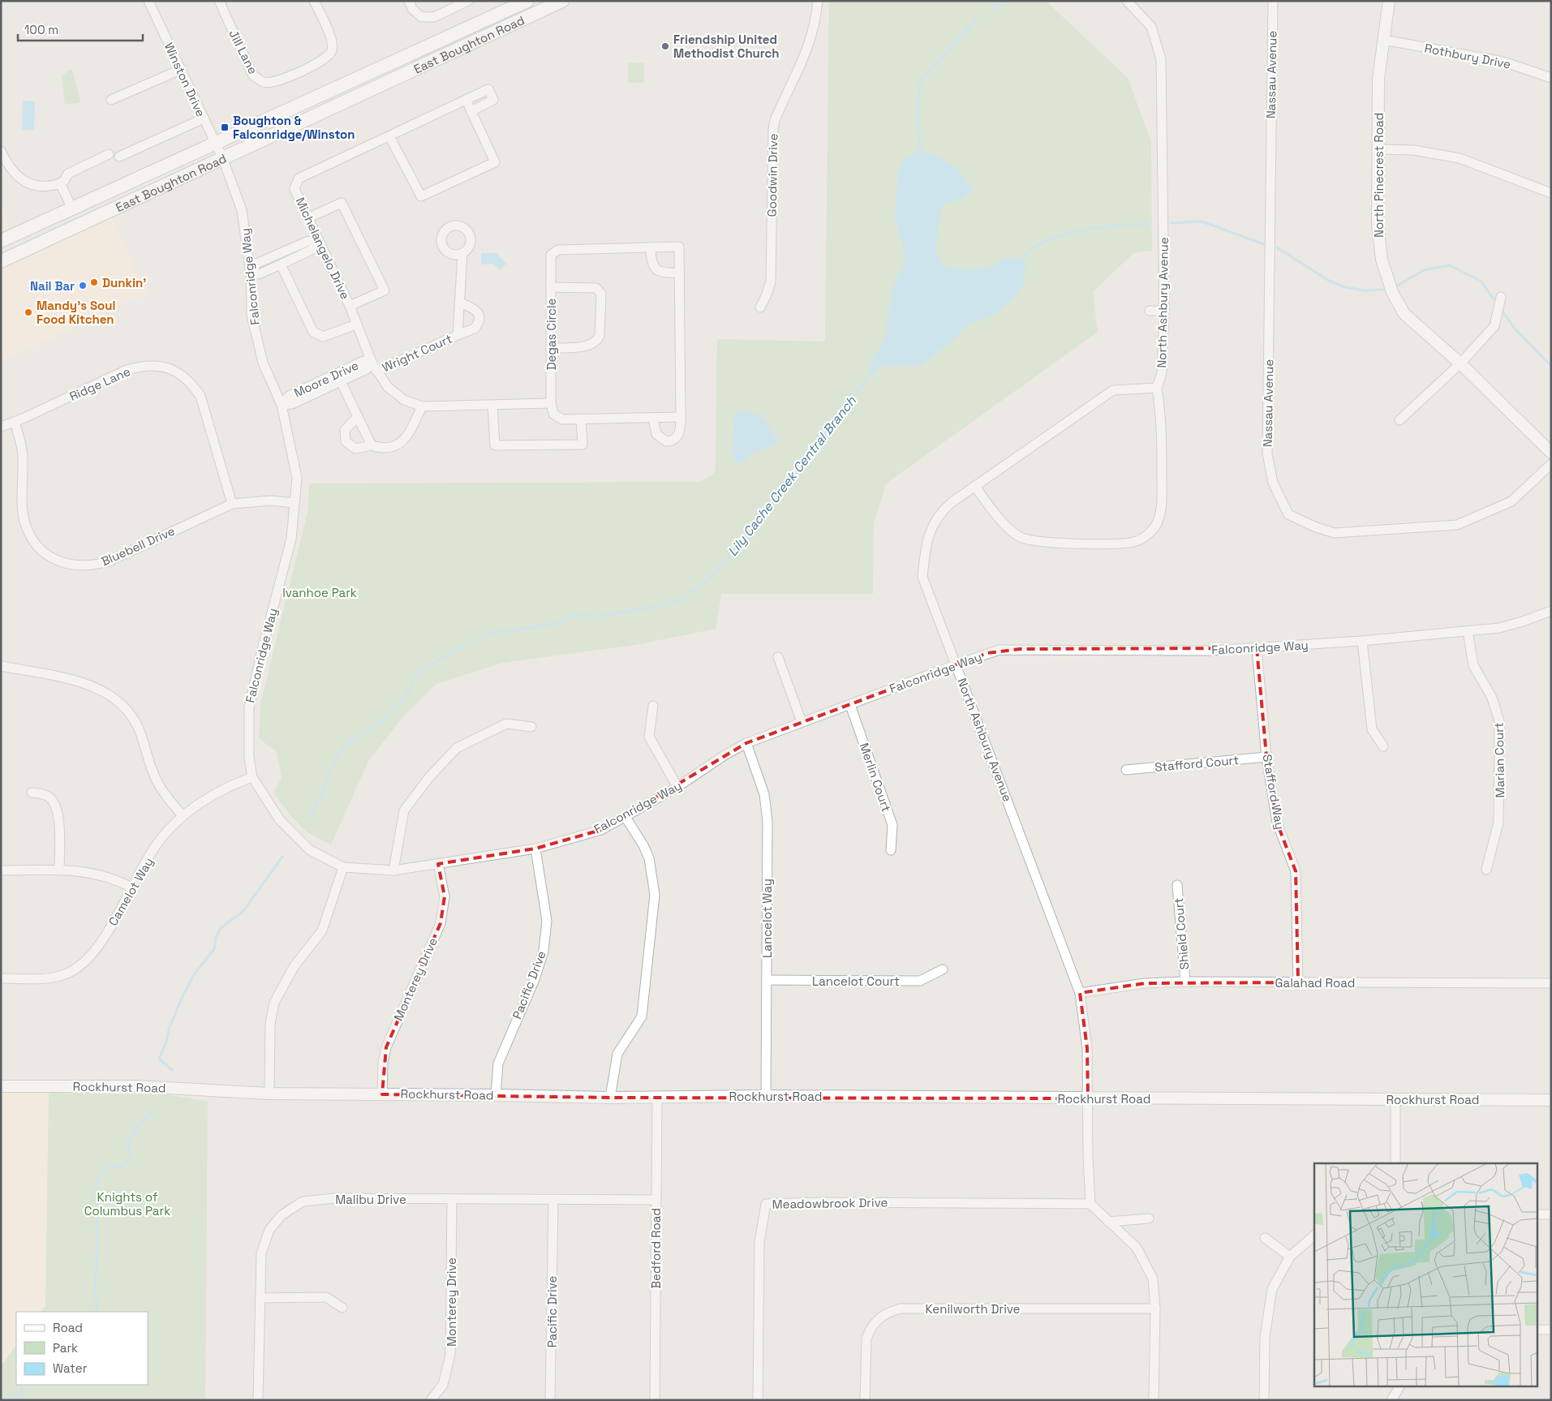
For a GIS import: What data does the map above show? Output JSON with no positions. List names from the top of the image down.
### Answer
{
  "streets": {
    "main road": ["East Boughton Road"],
    "street": [
      "Jill Lane",
      "Rothbury Drive",
      "Nassau Avenue",
      "Winston Drive",
      "Goodwin Drive",
      "North Pinecrest Road",
      "Michelangelo Drive",
      "Falconridge Way",
      "North Ashbury Avenue",
      "Degas Circle",
      "Wright Court",
      "Moore Drive",
      "Ridge Lane",
      "Bluebell Drive",
      "Marian Court",
      "Stafford Court",
      "Merlin Court",
      "Stafford Way",
      "Camelot Way",
      "Lancelot Way",
      "Shield Court",
      "Monterey Drive",
      "Lancelot Court",
      "Galahad Road",
      "Pacific Drive",
      "Rockhurst Road",
      "Malibu Drive",
      "Meadowbrook Drive",
      "Bedford Road",
      "Kenilworth Drive"
    ]
  },
  "crossings": [
    ["East Boughton Road", "Winston Drive"],
    ["East Boughton Road", "Falconridge Way"],
    ["Rothbury Drive", "North Pinecrest Road"],
    ["Winston Drive", "Falconridge Way"],
    ["Michelangelo Drive", "Degas Circle"],
    ["Michelangelo Drive", "Wright Court"],
    ["Michelangelo Drive", "Moore Drive"],
    ["Falconridge Way", "North Ashbury Avenue"],
    ["Falconridge Way", "Moore Drive"],
    ["Falconridge Way", "Bluebell Drive"],
    ["Falconridge Way", "Marian Court"],
    ["Falconridge Way", "Merlin Court"],
    ["Falconridge Way", "Stafford Way"],
    ["Falconridge Way", "Camelot Way"],
    ["Falconridge Way", "Lancelot Way"],
    ["Falconridge Way", "Monterey Drive"],
    ["Falconridge Way", "Pacific Drive"],
    ["North Ashbury Avenue", "Galahad Road"],
    ["North Ashbury Avenue", "Rockhurst Road"],
    ["North Ashbury Avenue", "Meadowbrook Drive"],
    ["Ridge Lane", "Bluebell Drive"],
    ["Stafford Court", "Stafford Way"],
    ["Stafford Way", "Galahad Road"],
    ["Lancelot Way", "Lancelot Court"],
    ["Lancelot Way", "Rockhurst Road"],
    ["Shield Court", "Galahad Road"],
    ["Monterey Drive", "Rockhurst Road"],
    ["Monterey Drive", "Malibu Drive"],
    ["Pacific Drive", "Rockhurst Road"],
    ["Pacific Drive", "Malibu Drive"],
    ["Rockhurst Road", "Bedford Road"],
    ["Malibu Drive", "Bedford Road"]
  ],
  "water": ["Lily Cache Creek Central Branch"],
  "parks": ["Ivanhoe Park", "Knights of Columbus Park"],
  "places": {
    "other": [
      "Friendship United Methodist Church",
      "Dunkin'",
      "Nail Bar",
      "Mandy's Soul Food Kitchen"
    ],
    "transit": ["Boughton & Falconridge/Winston"]
  },
  "legend": ["Road", "Park", "Water"],
  "scale_bar": "100 m"
}
